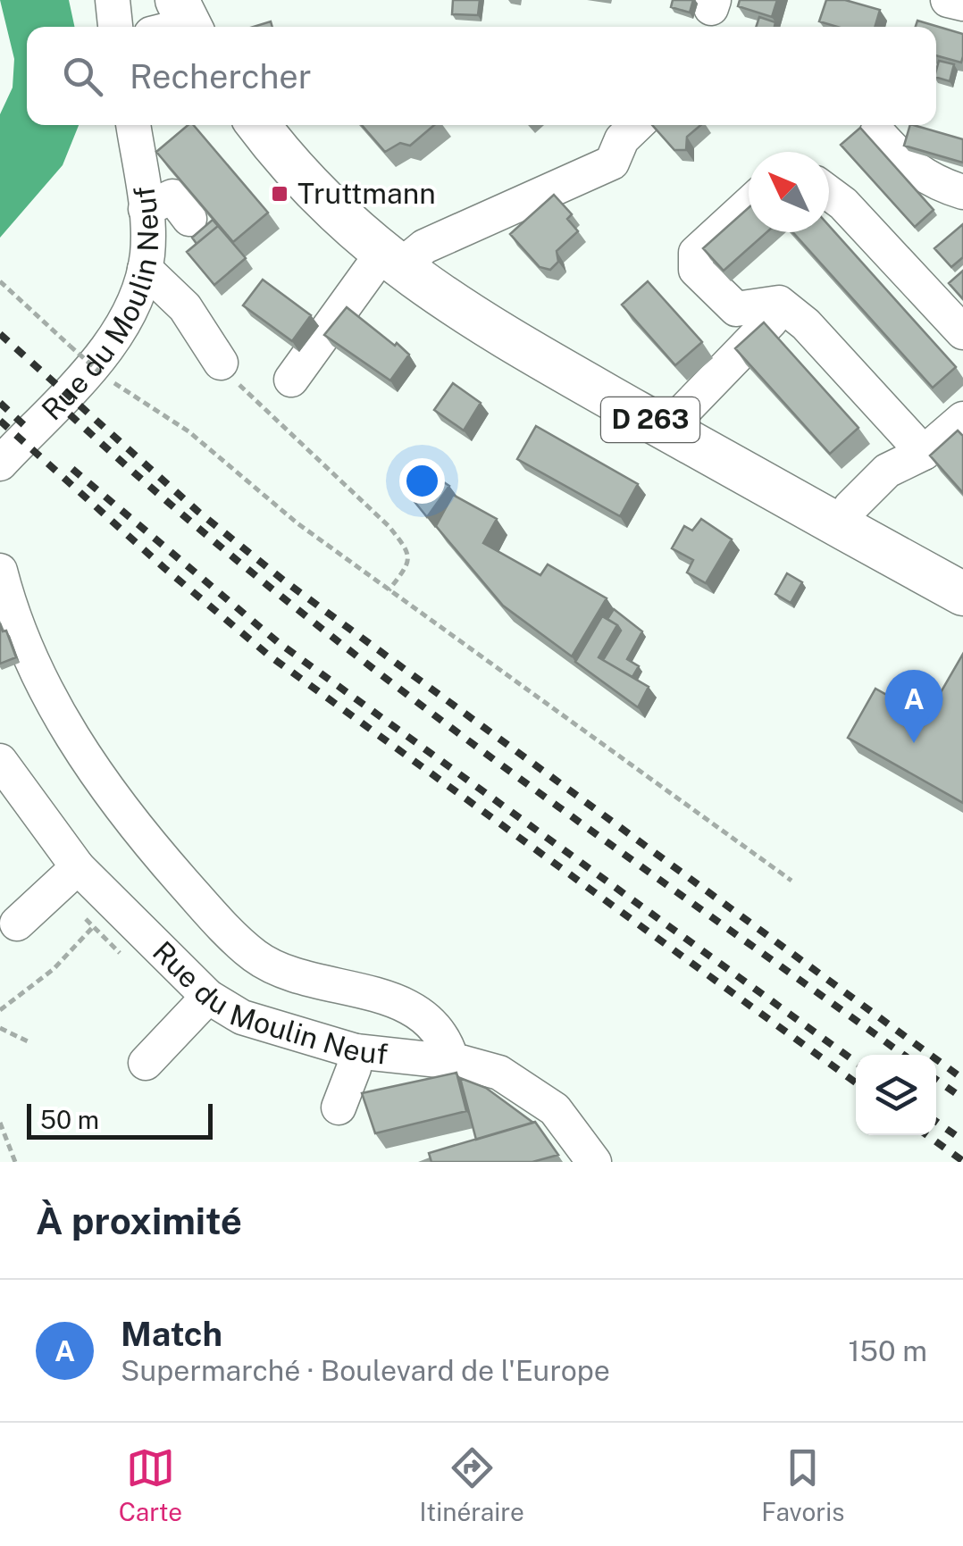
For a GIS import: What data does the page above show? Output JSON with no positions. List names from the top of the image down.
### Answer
{
  "streets": {
    "main road": ["D 263"],
    "street": ["Rue du Moulin Neuf"]
  },
  "places": {
    "transit": ["Truttmann"]
  },
  "scale_bar": "50 m",
  "north": "top left",
  "page": {
    "search": "Rechercher",
    "pins": "A",
    "scale": "50 m",
    "heading": "À proximité",
    "list": [
      {
        "mark": "A",
        "name": "Match",
        "note": "Supermarché · Boulevard de l'Europe",
        "value": "150 m"
      }
    ],
    "nav": ["Carte", "Itinéraire", "Favoris"]
  }
}
